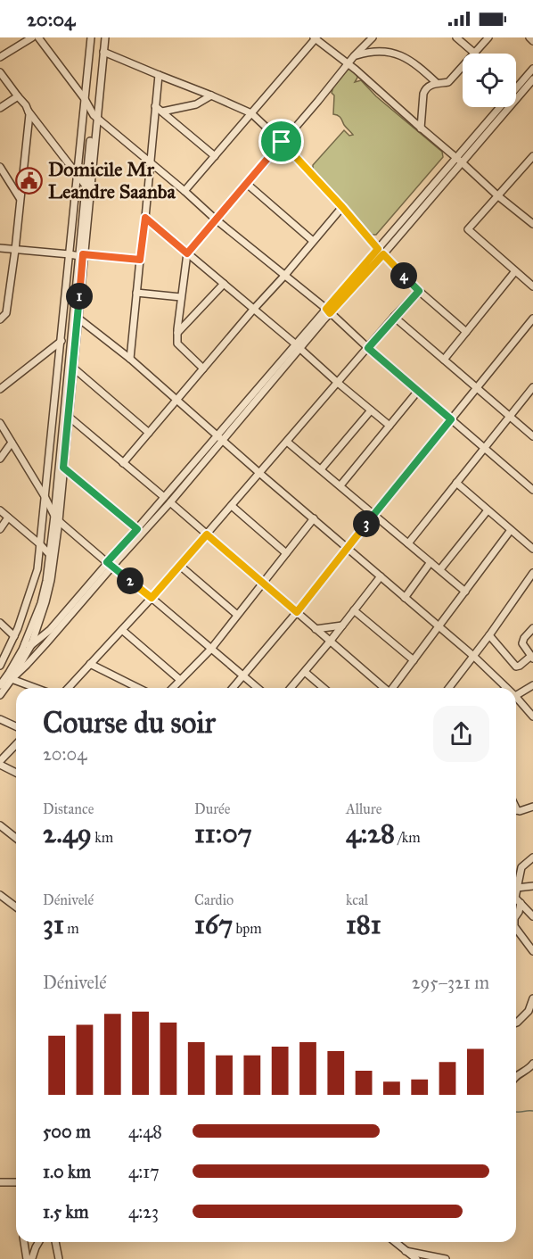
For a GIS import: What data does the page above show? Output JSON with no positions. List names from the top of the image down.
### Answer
{
  "places": {
    "public building": ["Domicile Mr Leandre Saanba"]
  },
  "page": {
    "status": "20:04",
    "pins": [
      "4",
      "1",
      "3",
      "2"
    ],
    "heading": ["Course du soir", "20:04"],
    "stats": [
      ["Distance", "2.49 km"],
      ["Durée", "11:07"],
      ["Allure", "4:28 /km"],
      ["Dénivelé", "31 m"],
      ["Cardio", "167 bpm"],
      ["kcal", "181"]
    ],
    "chart": ["Dénivelé", "295–321 m"],
    "list": [
      {
        "name": "500 m",
        "note": "4:48"
      },
      {
        "name": "1.0 km",
        "note": "4:17"
      },
      {
        "name": "1.5 km",
        "note": "4:23"
      }
    ]
  }
}
